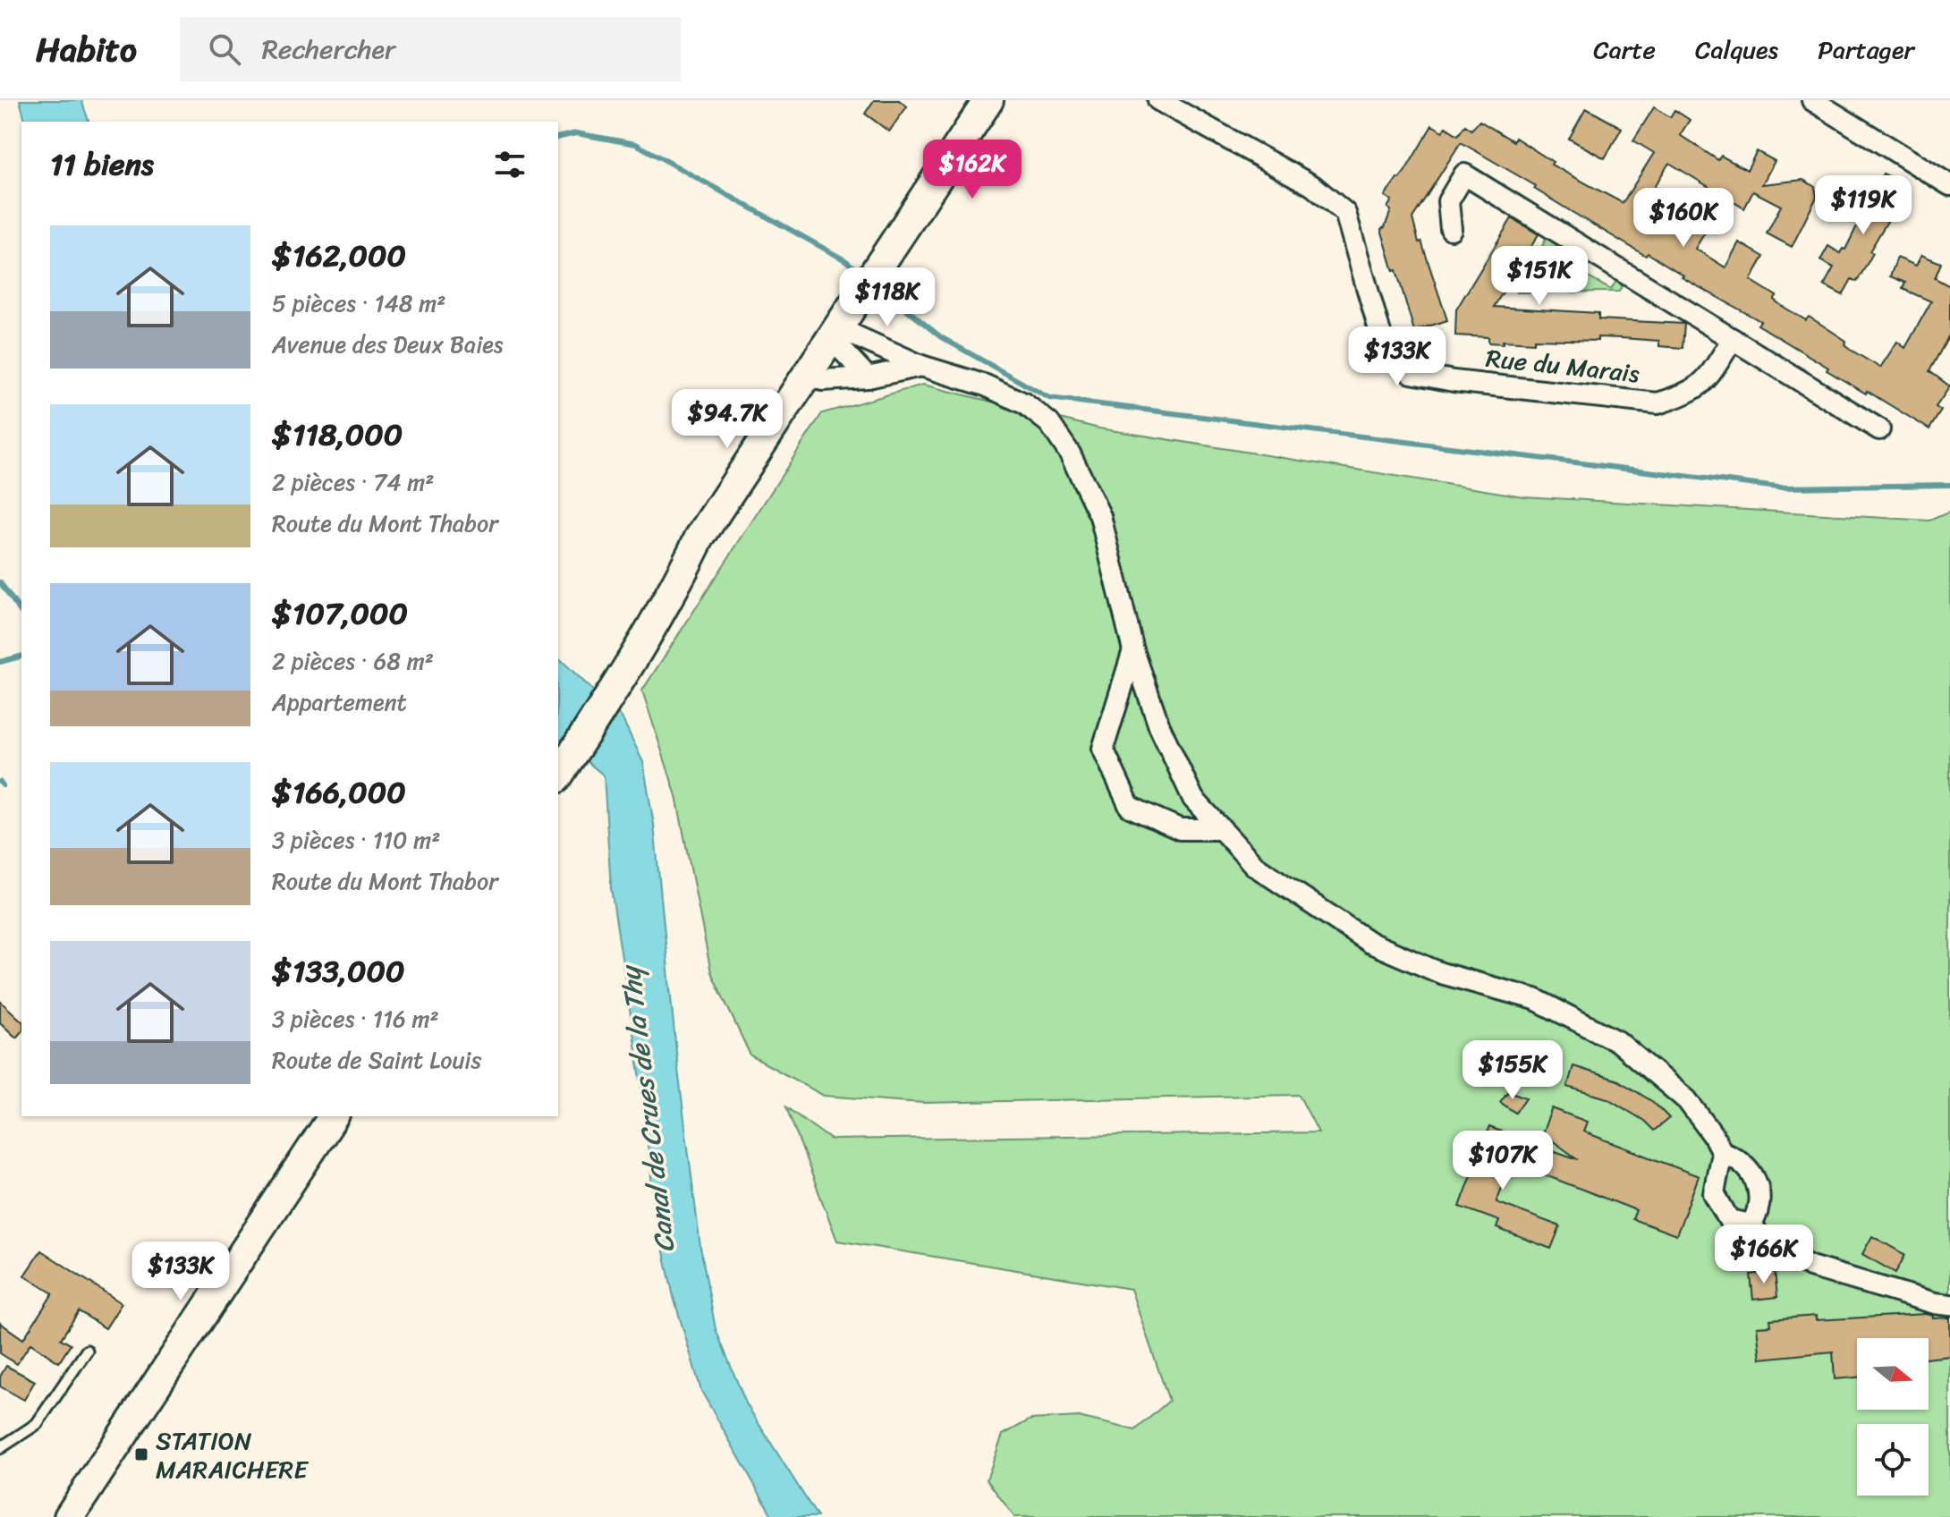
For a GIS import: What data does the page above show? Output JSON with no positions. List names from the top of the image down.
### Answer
{
  "streets": {
    "street": ["Rue du Marais"]
  },
  "water": ["Canal de Crues de la Thy"],
  "places": {
    "transit": ["STATION MARAICHERE"]
  },
  "north": "right",
  "page": {
    "header": "Habito",
    "search": "Rechercher",
    "nav": ["Carte", "Calques", "Partager"],
    "heading": "11 biens",
    "price": [
      "$162K",
      "$119K",
      "$160K",
      "$151K",
      "$118K",
      "$133K",
      "$94.7K",
      "$155K",
      "$107K",
      "$166K",
      "$133K"
    ],
    "list": [
      {
        "name": "$162,000",
        "note": "5 pièces · 148 m² · Avenue des Deux Baies"
      },
      {
        "name": "$118,000",
        "note": "2 pièces · 74 m² · Route du Mont Thabor"
      },
      {
        "name": "$107,000",
        "note": "2 pièces · 68 m² · Appartement"
      },
      {
        "name": "$166,000",
        "note": "3 pièces · 110 m² · Route du Mont Thabor"
      },
      {
        "name": "$133,000",
        "note": "3 pièces · 116 m² · Route de Saint Louis"
      }
    ]
  }
}
